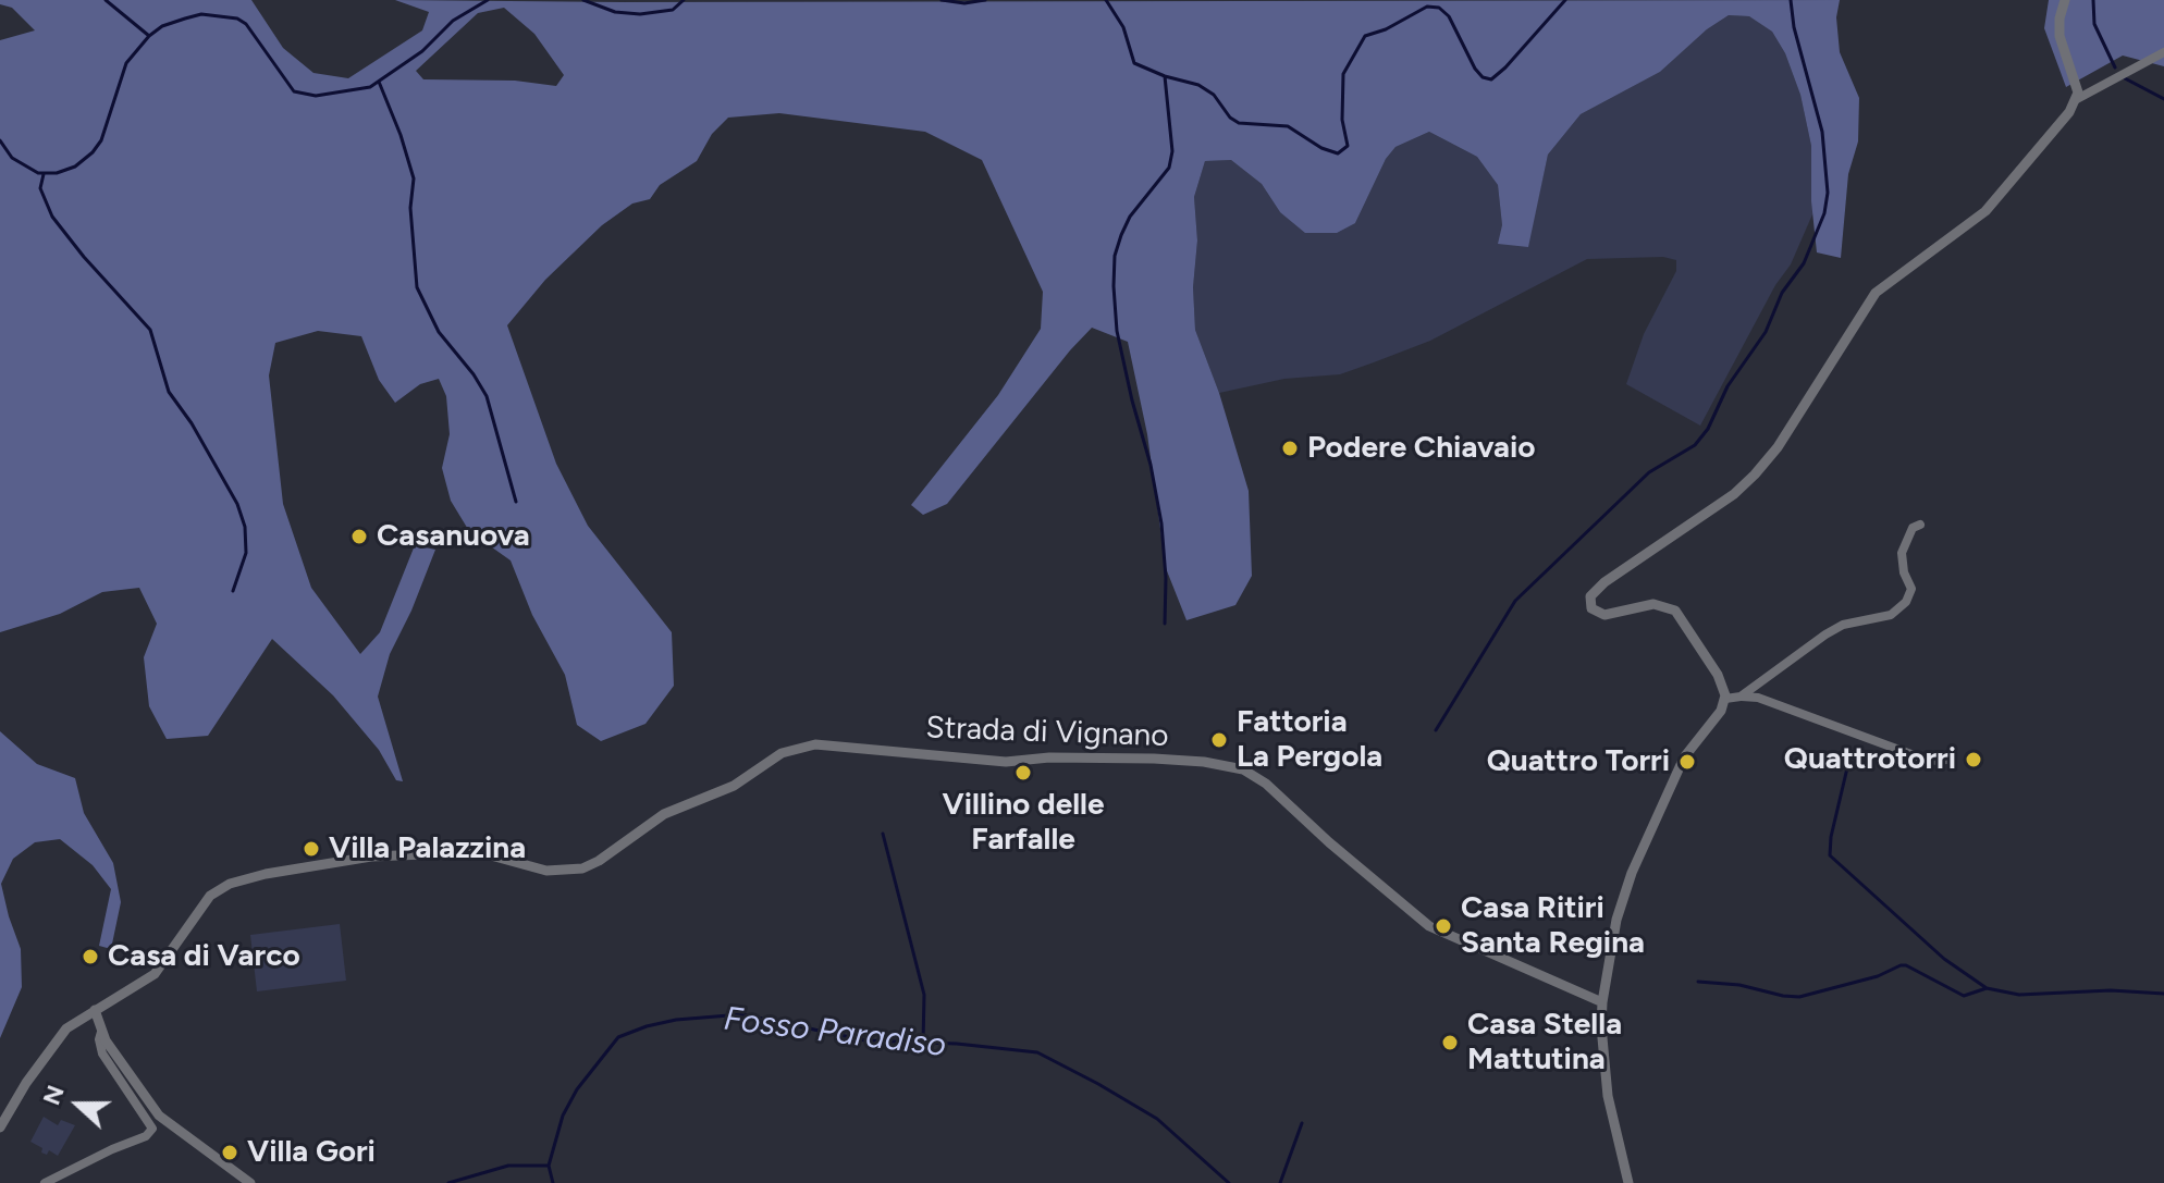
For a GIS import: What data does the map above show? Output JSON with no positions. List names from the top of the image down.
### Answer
{
  "streets": {
    "street": ["Strada di Vignano"]
  },
  "water": ["Fosso Paradiso"],
  "places": [
    "Podere Chiavaio",
    "Casanuova",
    "Fattoria La Pergola",
    "Quattrotorri",
    "Quattro Torri",
    "Villino delle Farfalle",
    "Villa Palazzina",
    "Casa Ritiri Santa Regina",
    "Casa di Varco",
    "Casa Stella Mattutina",
    "Villa Gori"
  ],
  "north": "left"
}
